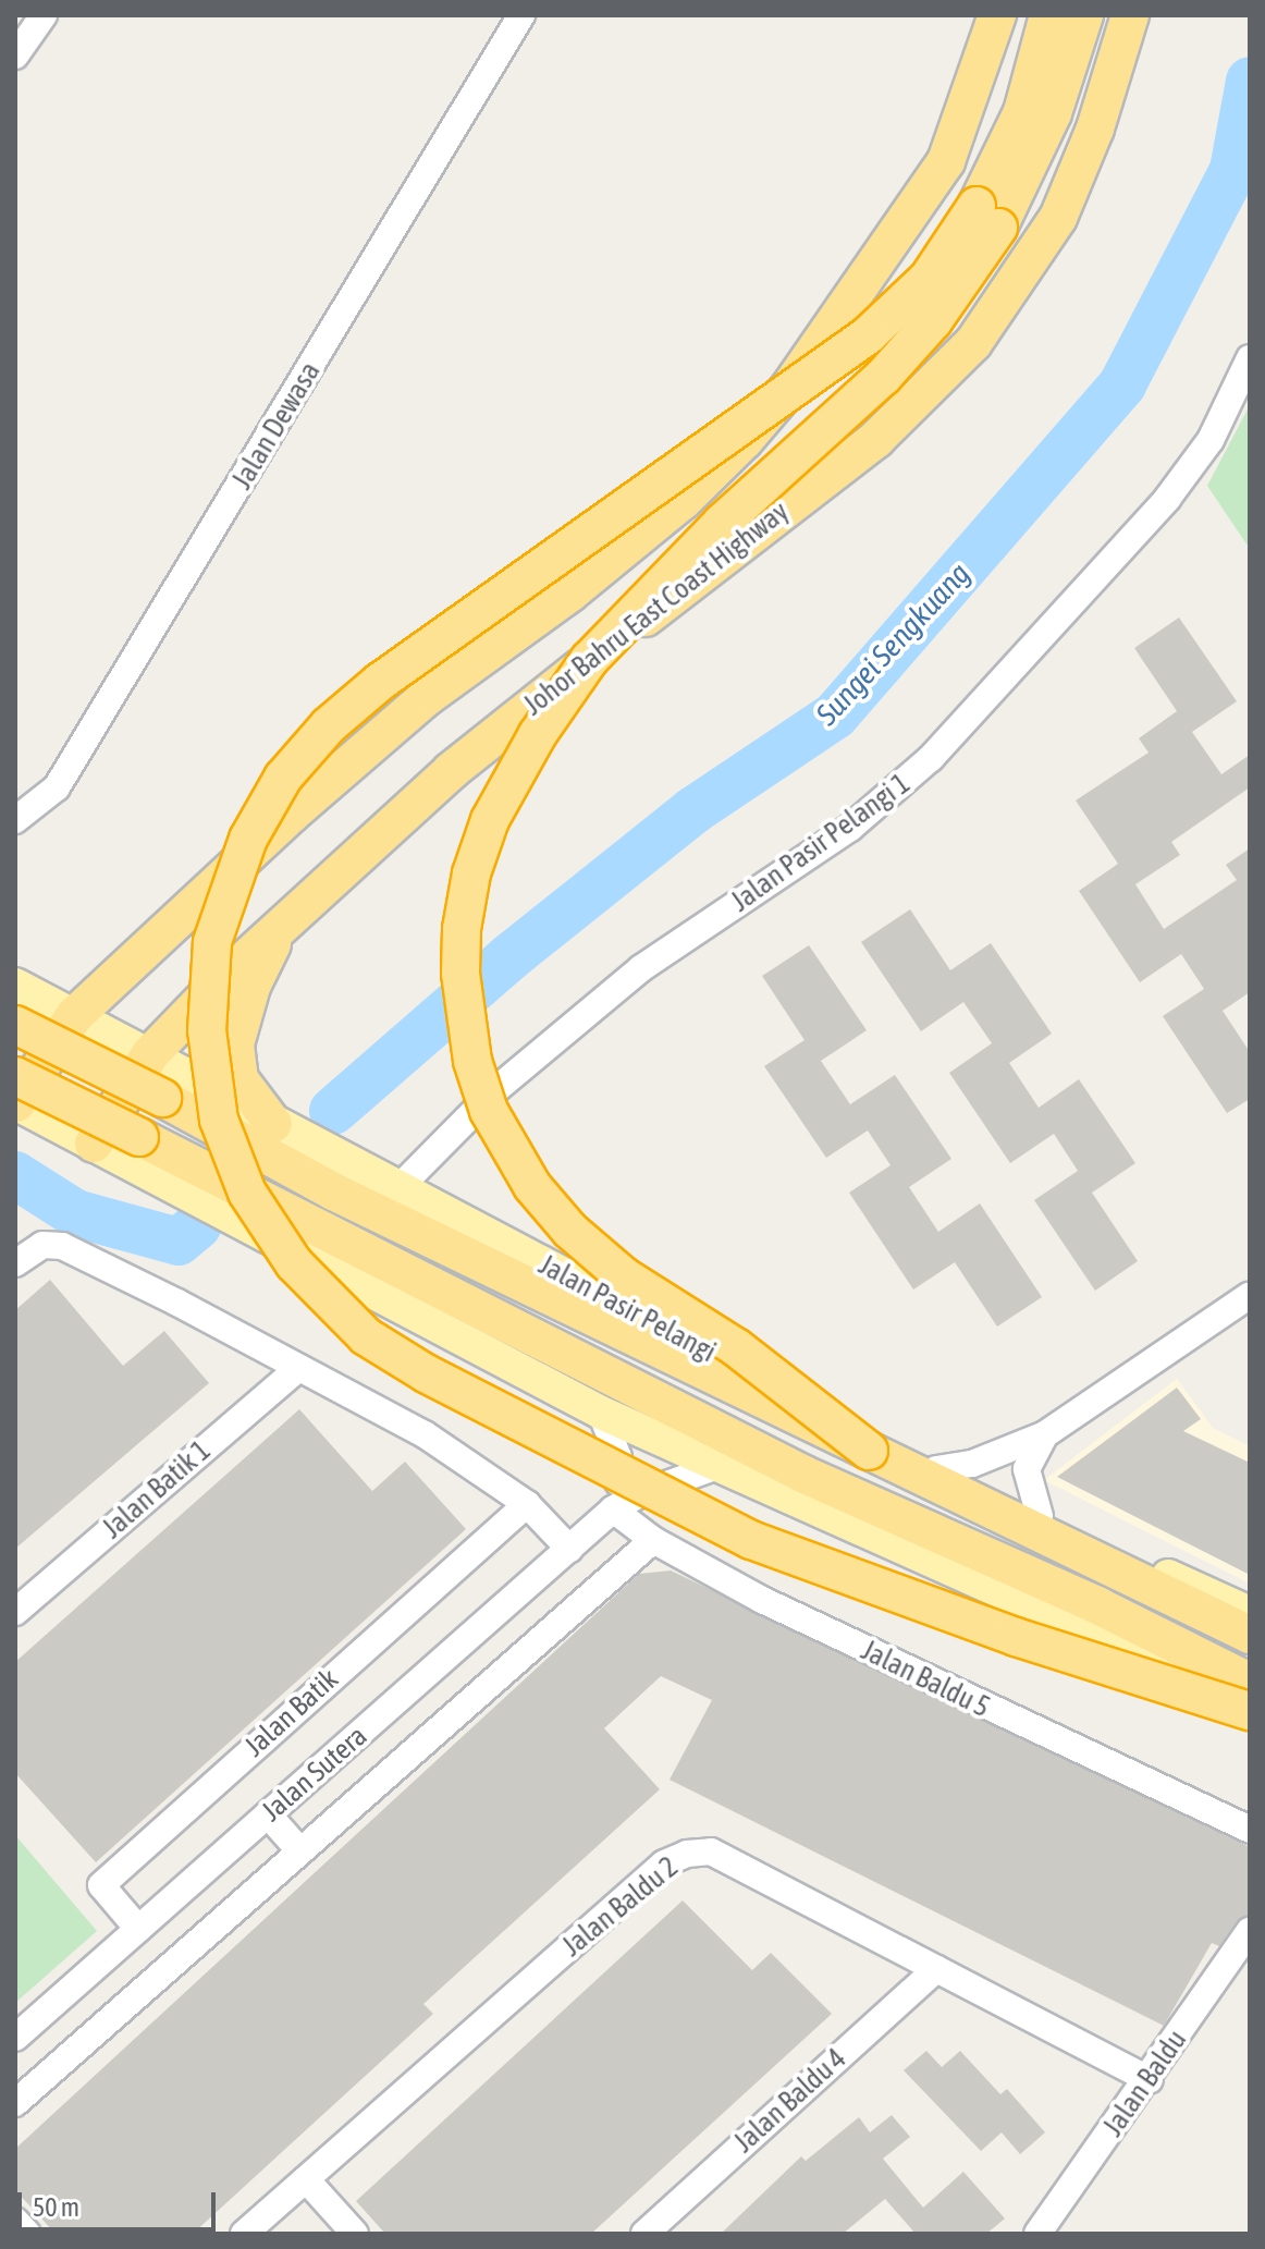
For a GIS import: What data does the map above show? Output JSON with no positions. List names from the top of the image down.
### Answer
{
  "streets": {
    "highway": ["Johor Bahru East Coast Highway"],
    "main road": ["Jalan Pasir Pelangi"],
    "street": [
      "Jalan Dewasa",
      "Jalan Pasir Pelangi 1",
      "Jalan Batik 1",
      "Jalan Baldu 5",
      "Jalan Batik",
      "Jalan Sutera",
      "Jalan Baldu 2",
      "Jalan Baldu",
      "Jalan Baldu 4"
    ]
  },
  "crossings": [
    ["Johor Bahru East Coast Highway", "Jalan Pasir Pelangi"],
    ["Jalan Pasir Pelangi 1", "Jalan Pasir Pelangi"],
    ["Jalan Baldu 5", "Jalan Sutera"],
    ["Jalan Batik", "Jalan Sutera"],
    ["Jalan Baldu 2", "Jalan Baldu"],
    ["Jalan Baldu 2", "Jalan Baldu 4"]
  ],
  "water": ["Sungei Sengkuang"],
  "scale_bar": "50 m"
}
